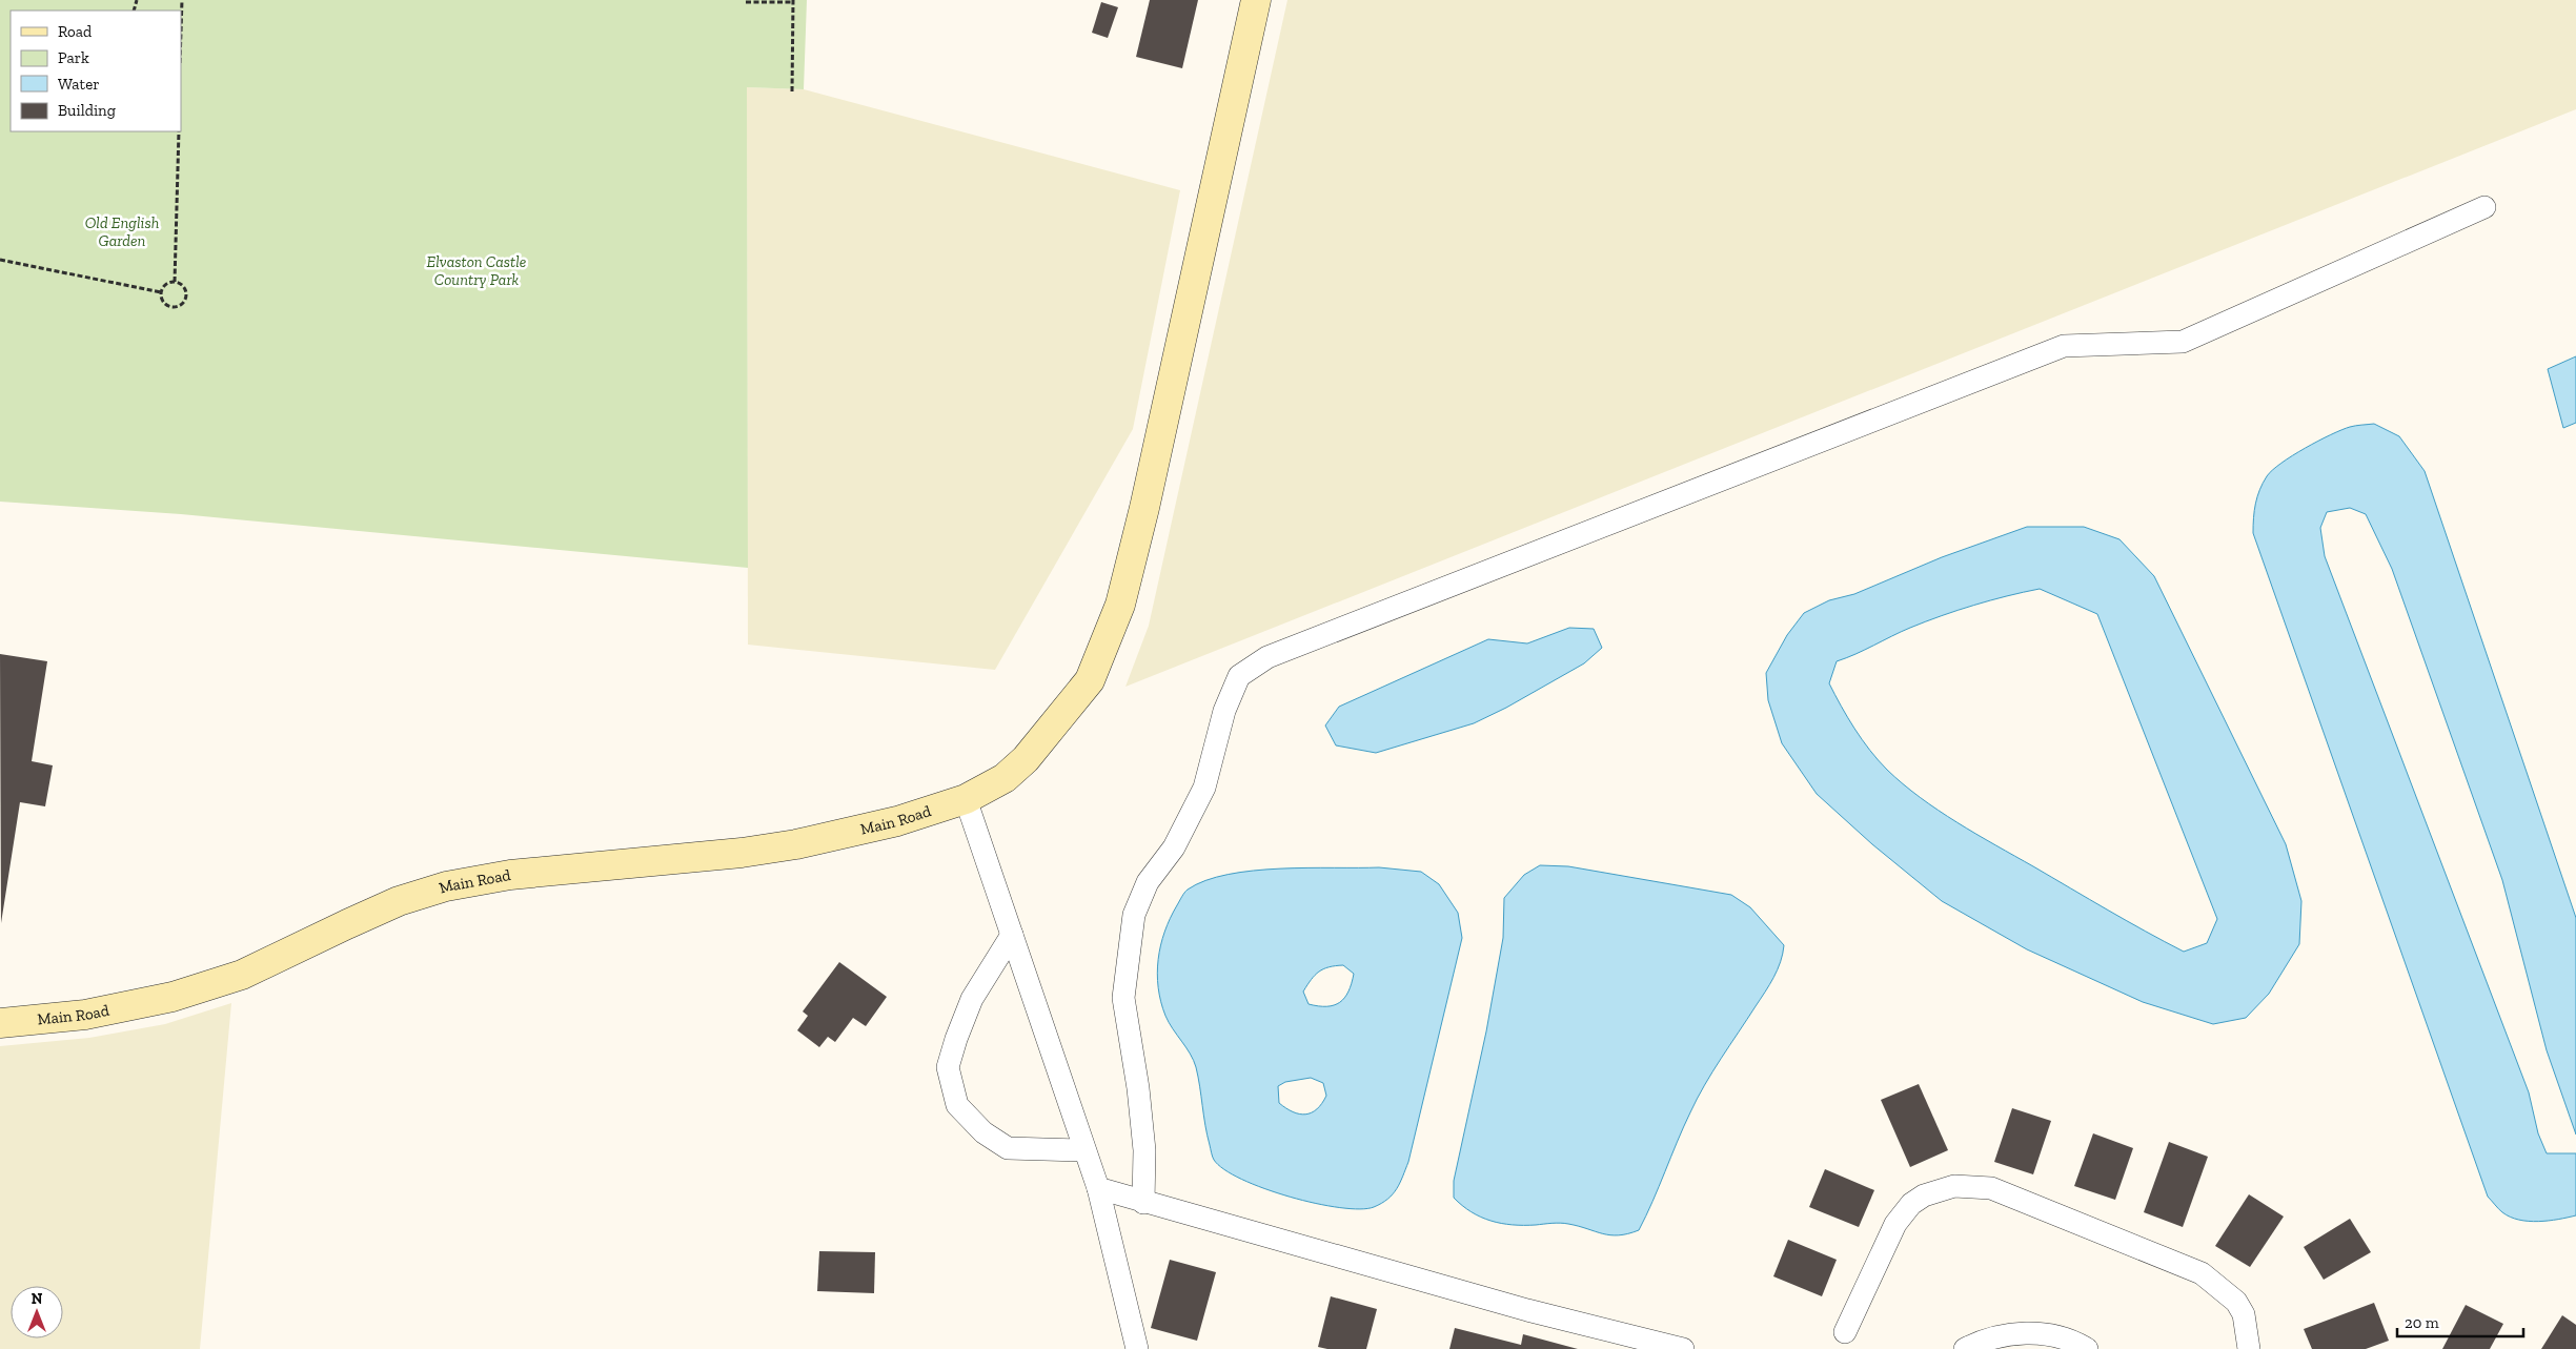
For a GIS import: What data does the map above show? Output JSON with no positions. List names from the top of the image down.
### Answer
{
  "streets": {
    "main road": ["Main Road"]
  },
  "parks": ["Old English Garden", "Elvaston Castle Country Park"],
  "legend": [
    "Road",
    "Park",
    "Water",
    "Building"
  ],
  "scale_bar": "20 m",
  "north": "top"
}
